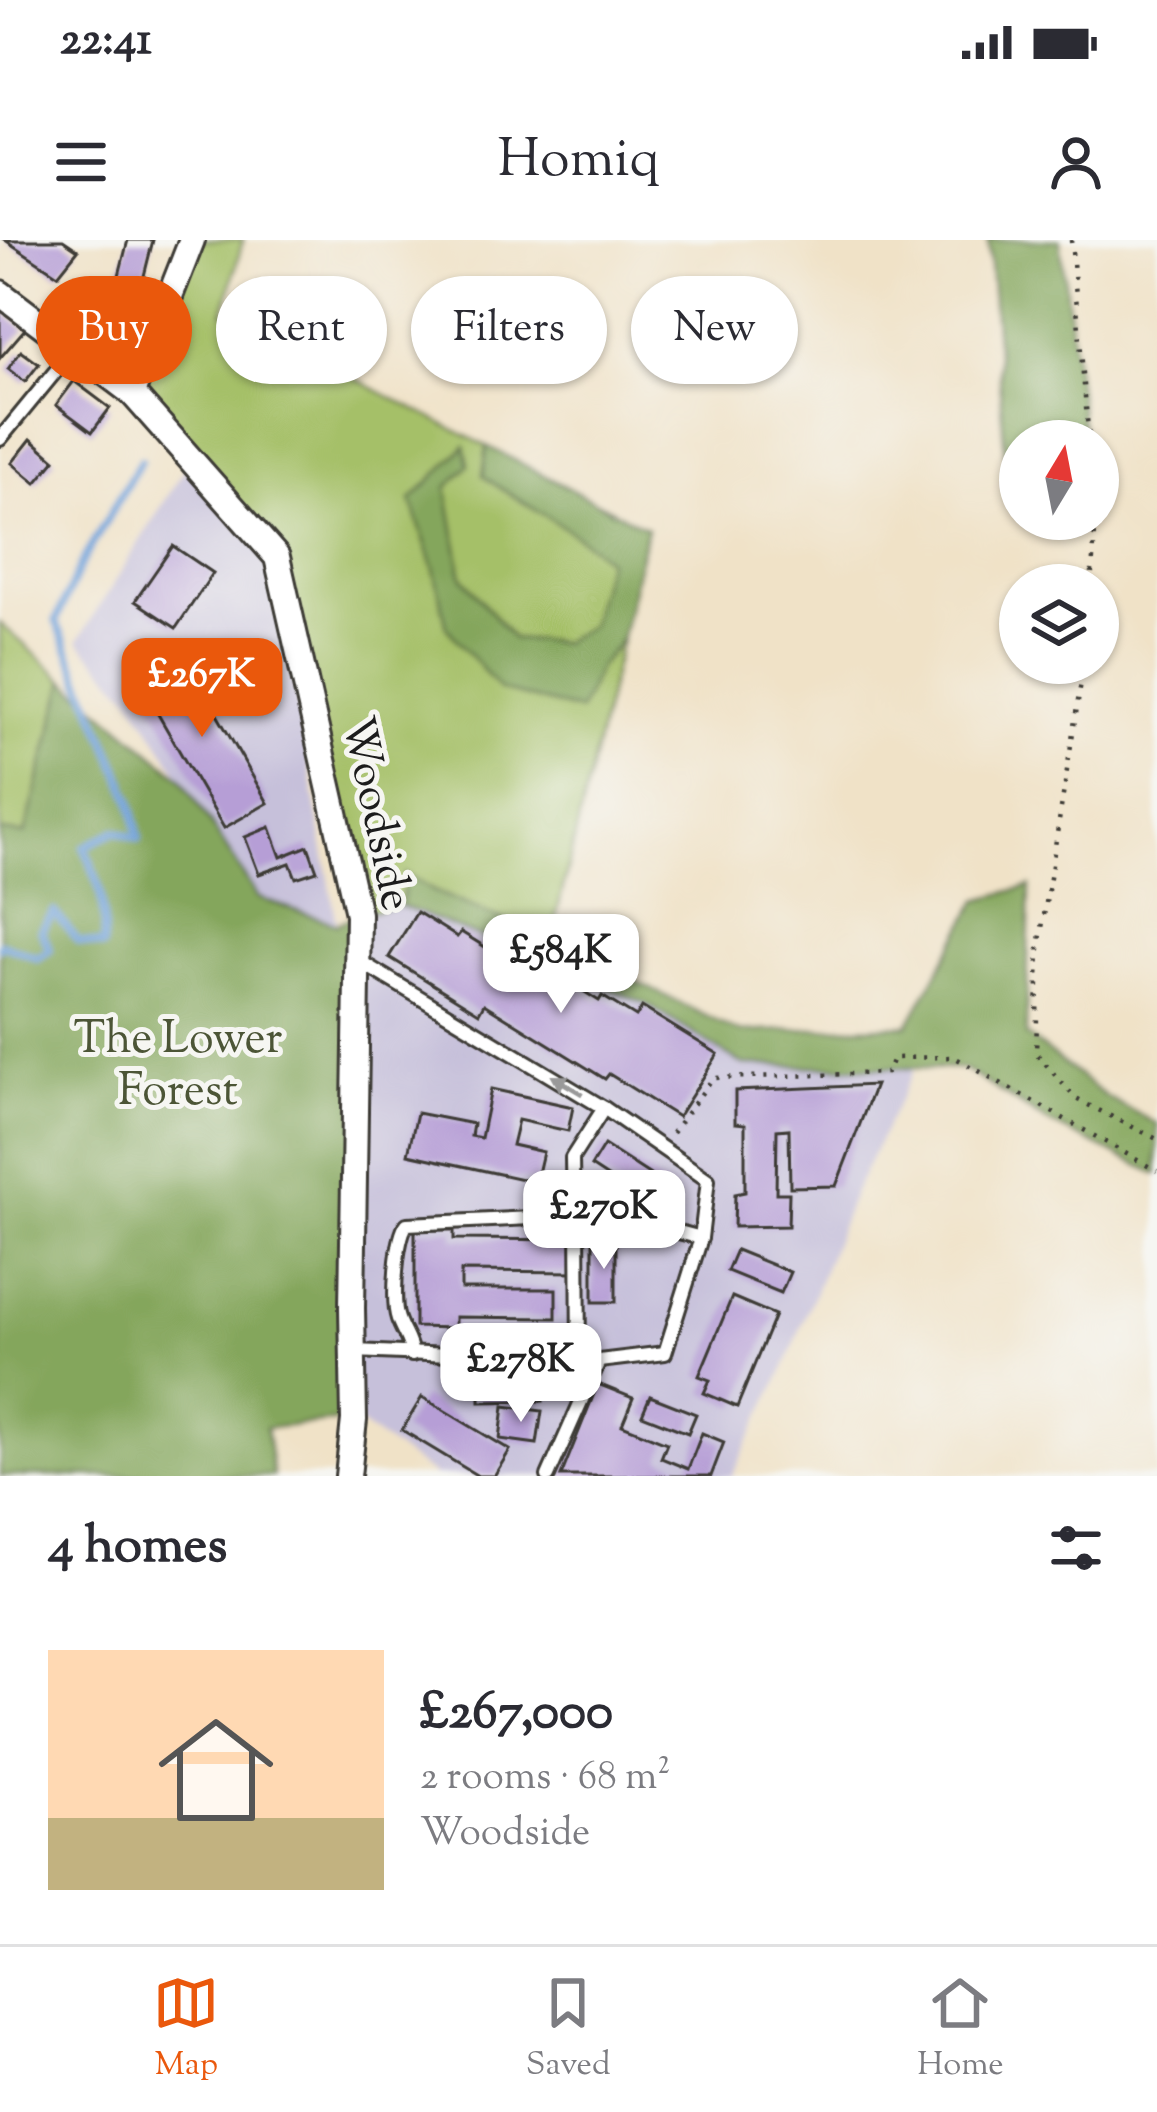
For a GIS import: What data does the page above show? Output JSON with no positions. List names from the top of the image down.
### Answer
{
  "streets": {
    "street": ["Woodside"]
  },
  "parks": ["The Lower Forest"],
  "north": "top",
  "page": {
    "status": "22:41",
    "header": "Homiq",
    "chip": [
      "Buy",
      "Rent",
      "Filters",
      "New"
    ],
    "price": [
      "£267K",
      "£584K",
      "£270K",
      "£278K"
    ],
    "heading": "4 homes",
    "list": [
      {
        "name": "£267,000",
        "note": "2 rooms · 68 m² · Woodside"
      }
    ],
    "tabs": ["Map", "Saved", "Home"]
  }
}
